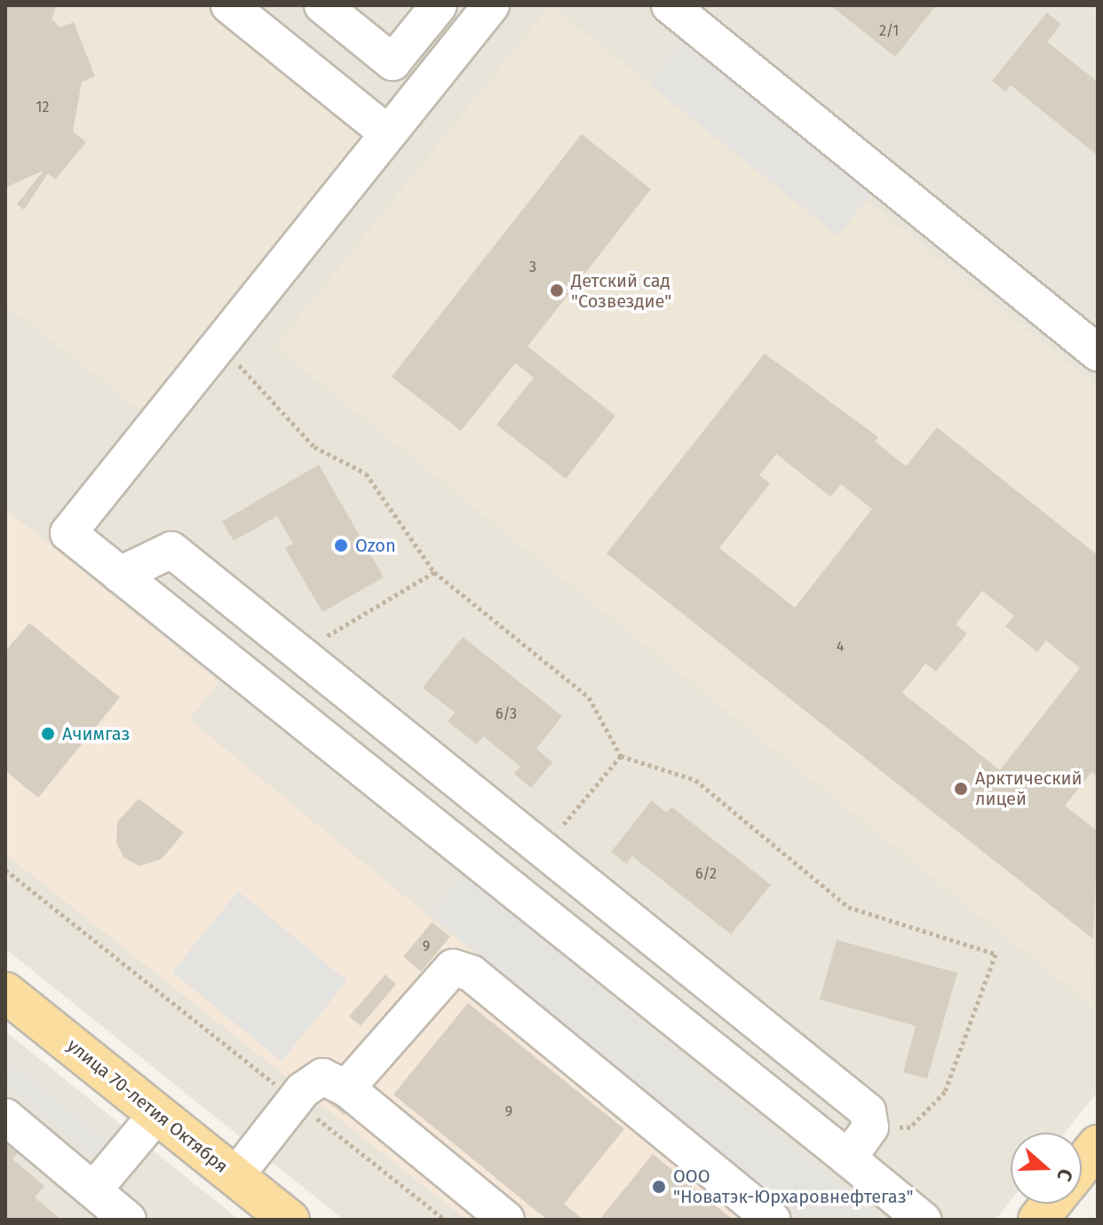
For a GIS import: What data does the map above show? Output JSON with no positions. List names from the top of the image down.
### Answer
{
  "streets": {
    "main road": ["улица 70-летия Октября"]
  },
  "places": [
    "Детский сад \"Созвездие\"",
    "Ozon",
    "Ачимгаз",
    "Арктический лицей",
    "ООО \"Новатэк-Юрхаровнефтегаз\""
  ],
  "house_numbers": [
    "2/1",
    "12",
    "3",
    "4",
    "6/3",
    "6/2",
    "9",
    "9"
  ],
  "north": "right"
}
